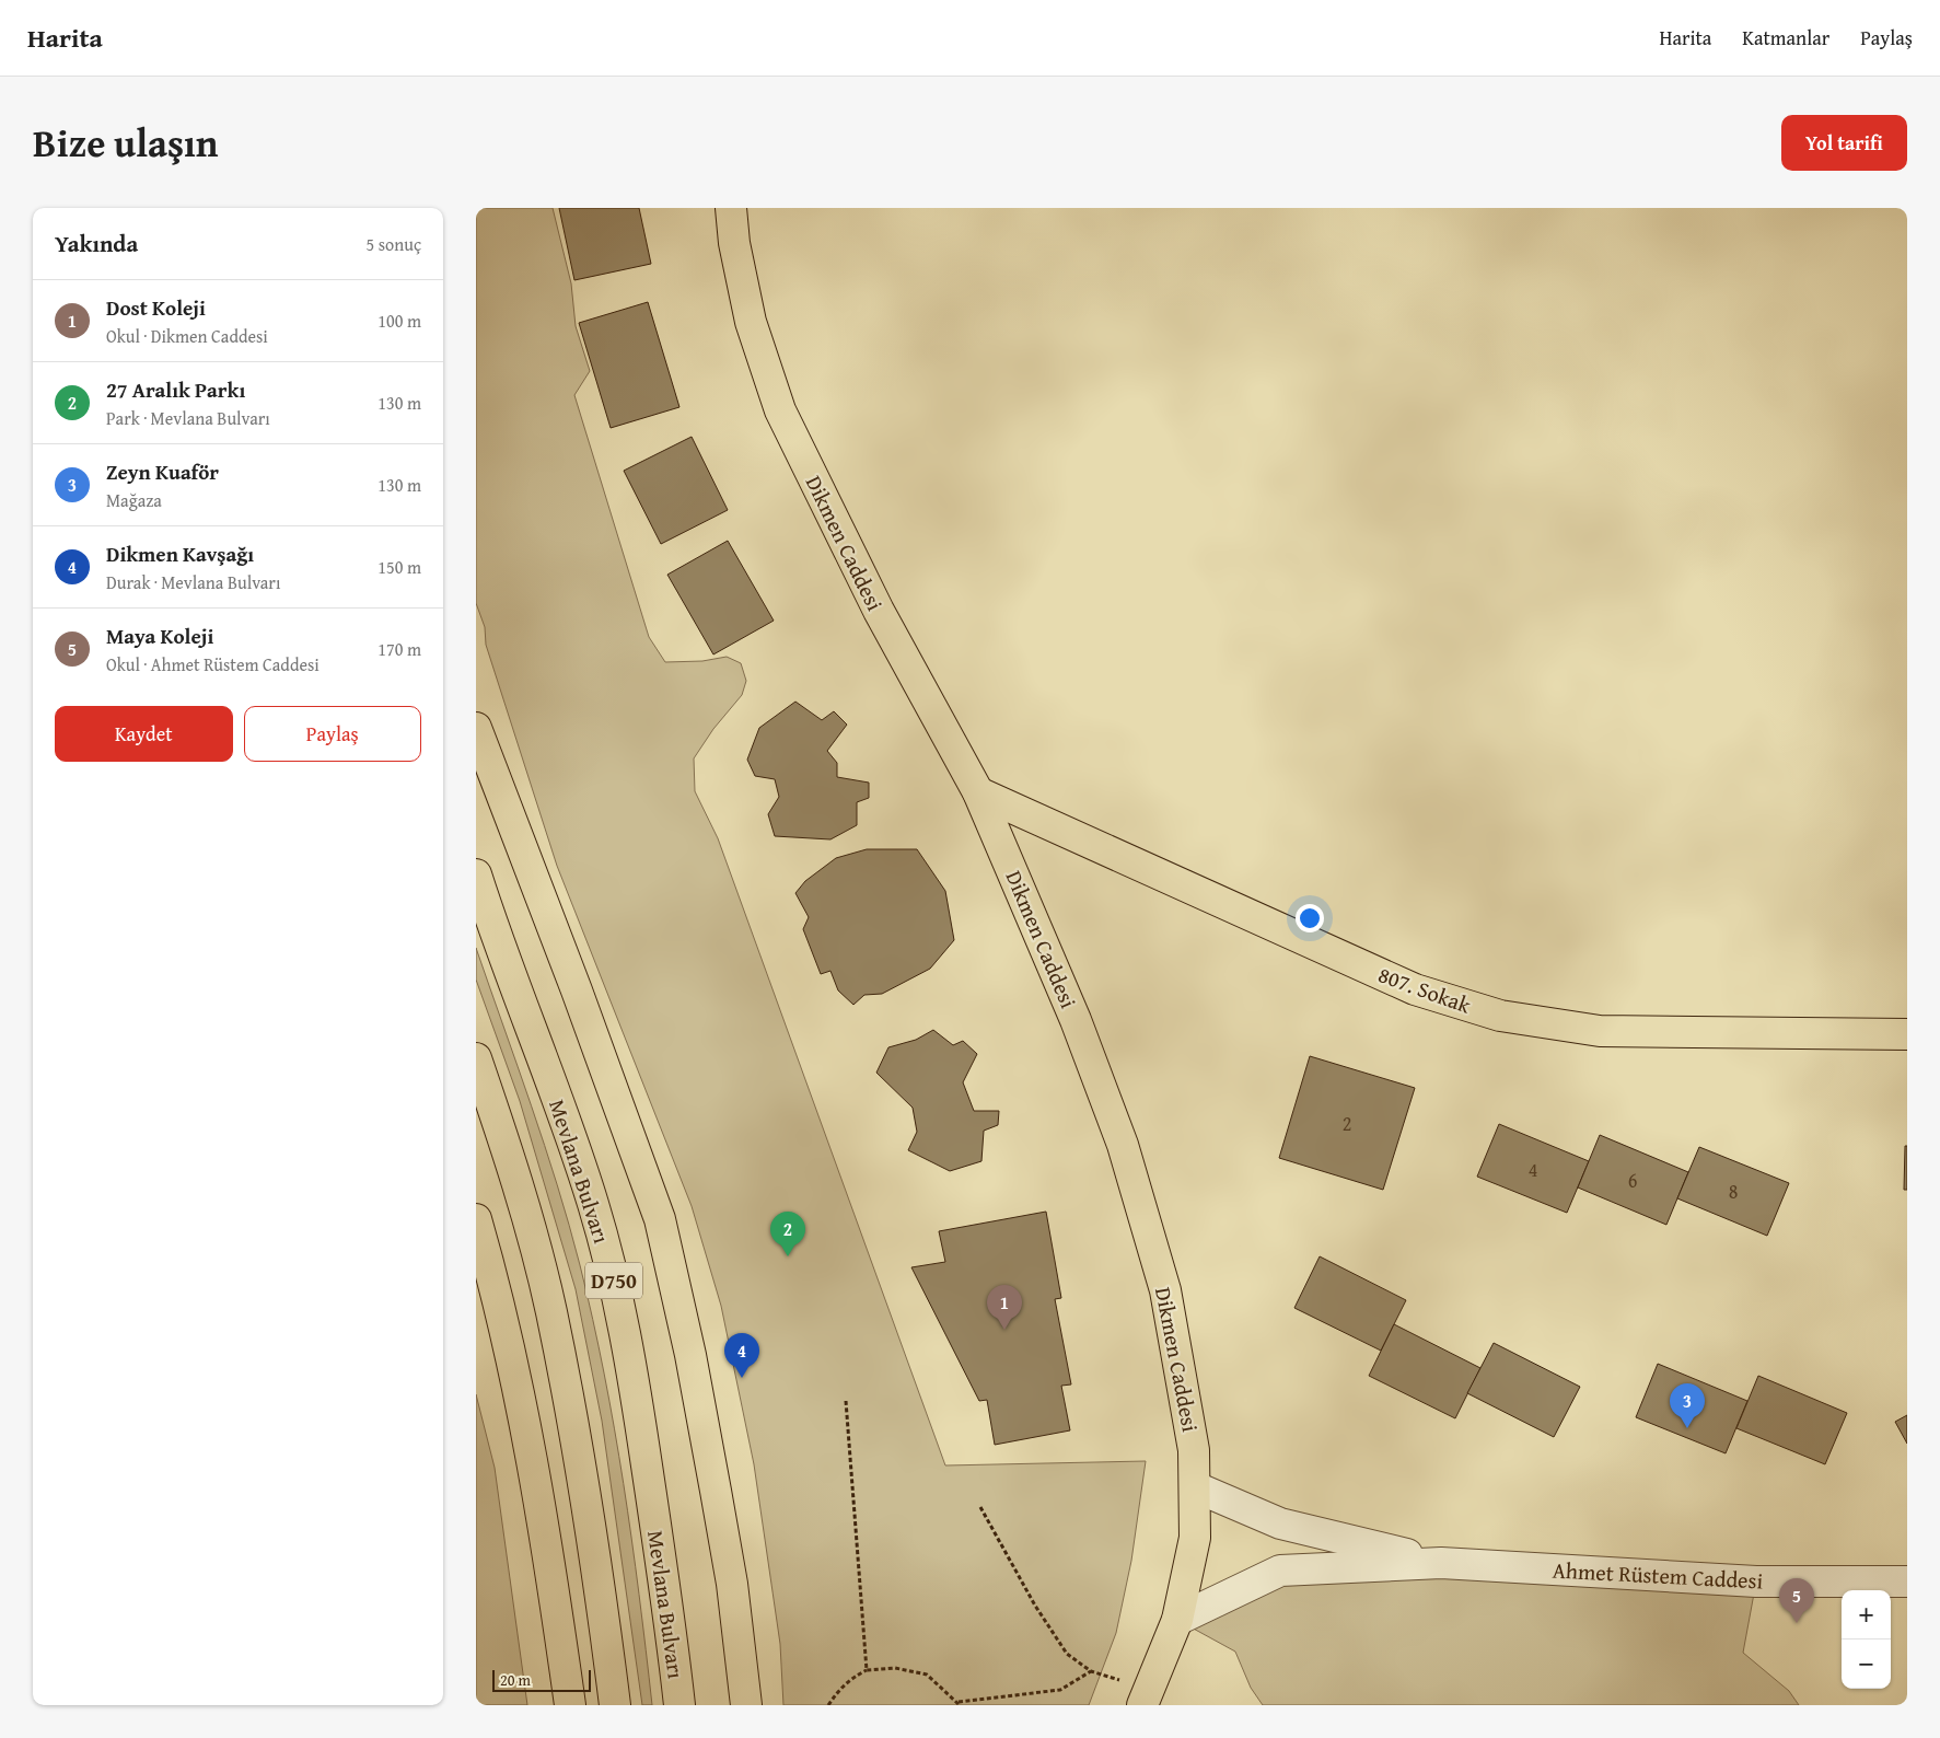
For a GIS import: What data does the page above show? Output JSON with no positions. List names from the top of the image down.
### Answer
{
  "streets": {
    "main road": [
      "Dikmen Caddesi",
      "807. Sokak",
      "Mevlana Bulvarı",
      "D750"
    ],
    "street": ["Ahmet Rüstem Caddesi"]
  },
  "crossings": [
    ["Dikmen Caddesi", "807. Sokak"],
    ["Dikmen Caddesi", "Ahmet Rüstem Caddesi"]
  ],
  "house_numbers": [
    "2",
    "4",
    "6",
    "8"
  ],
  "scale_bar": "20 m",
  "page": {
    "header": "Harita",
    "nav": ["Harita", "Katmanlar", "Paylaş"],
    "title": "Bize ulaşın",
    "buttons": [
      "Yol tarifi",
      ["Kaydet", "Paylaş"]
    ],
    "heading": ["Yakında", "5 sonuç"],
    "list": [
      {
        "mark": "1",
        "name": "Dost Koleji",
        "note": "Okul · Dikmen Caddesi",
        "value": "100 m"
      },
      {
        "mark": "2",
        "name": "27 Aralık Parkı",
        "note": "Park · Mevlana Bulvarı",
        "value": "130 m"
      },
      {
        "mark": "3",
        "name": "Zeyn Kuaför",
        "note": "Mağaza",
        "value": "130 m"
      },
      {
        "mark": "4",
        "name": "Dikmen Kavşağı",
        "note": "Durak · Mevlana Bulvarı",
        "value": "150 m"
      },
      {
        "mark": "5",
        "name": "Maya Koleji",
        "note": "Okul · Ahmet Rüstem Caddesi",
        "value": "170 m"
      }
    ],
    "pins": [
      "2",
      "1",
      "4",
      "3",
      "5"
    ],
    "map_buttons": ["+", "−"],
    "scale": "20 m"
  }
}
